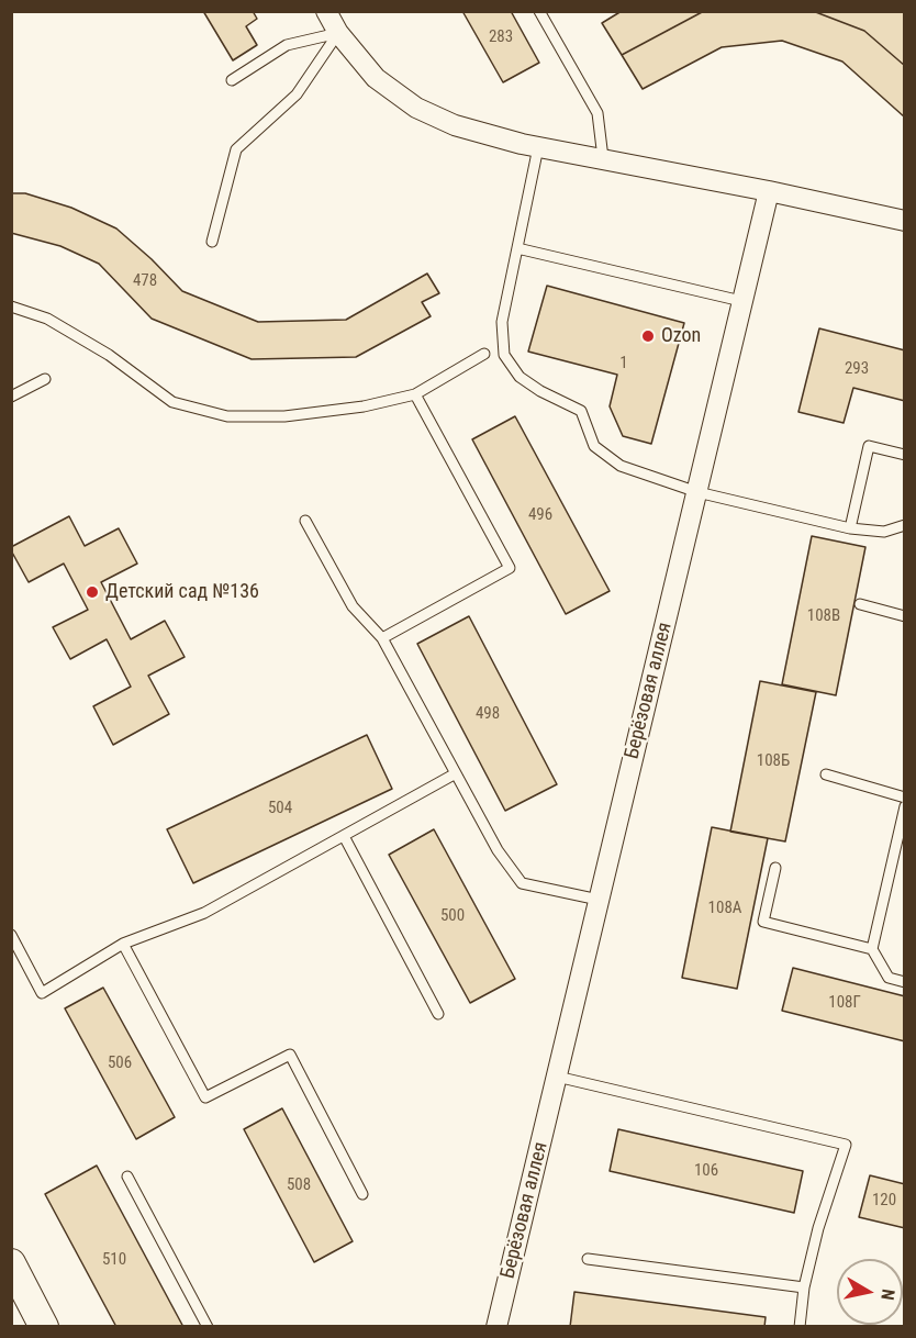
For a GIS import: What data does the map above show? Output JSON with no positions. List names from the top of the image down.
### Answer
{
  "streets": {
    "street": ["Берёзовая аллея"]
  },
  "places": ["Ozon", "Детский сад №136"],
  "house_numbers": [
    "283",
    "478",
    "1",
    "293",
    "496",
    "108В",
    "498",
    "108Б",
    "504",
    "108А",
    "500",
    "108Г",
    "506",
    "106",
    "508",
    "120",
    "510"
  ],
  "north": "right"
}
